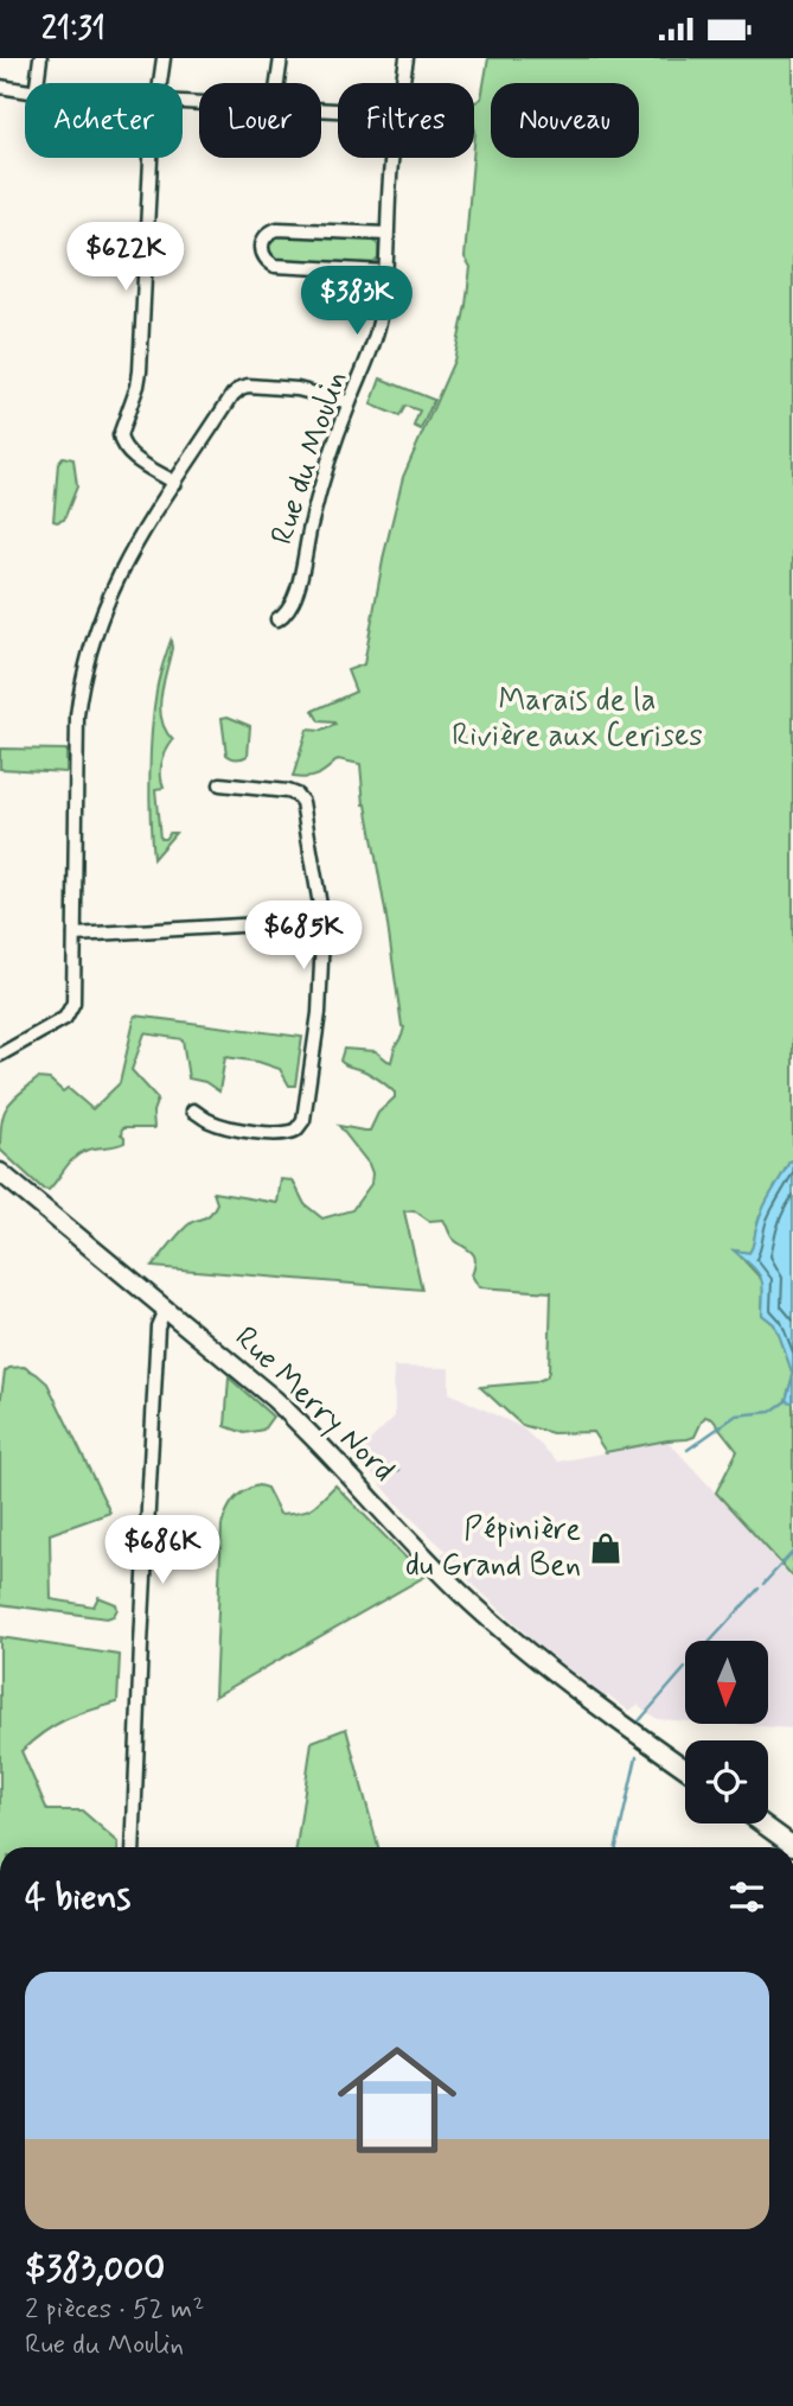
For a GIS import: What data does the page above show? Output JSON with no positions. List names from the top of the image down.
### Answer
{
  "streets": {
    "main road": ["Rue Merry Nord"],
    "street": ["Rue du Moulin"]
  },
  "parks": ["Marais de la Rivière aux Cerises"],
  "places": {
    "shop": ["Pépinière du Grand Ben"]
  },
  "north": "bottom",
  "page": {
    "status": "21:31",
    "chip": [
      "Acheter",
      "Louer",
      "Filtres",
      "Nouveau"
    ],
    "price": [
      "$622K",
      "$383K",
      "$685K",
      "$686K"
    ],
    "heading": "4 biens",
    "list": [
      {
        "name": "$383,000",
        "note": "2 pièces · 52 m² · Rue du Moulin"
      }
    ]
  }
}
